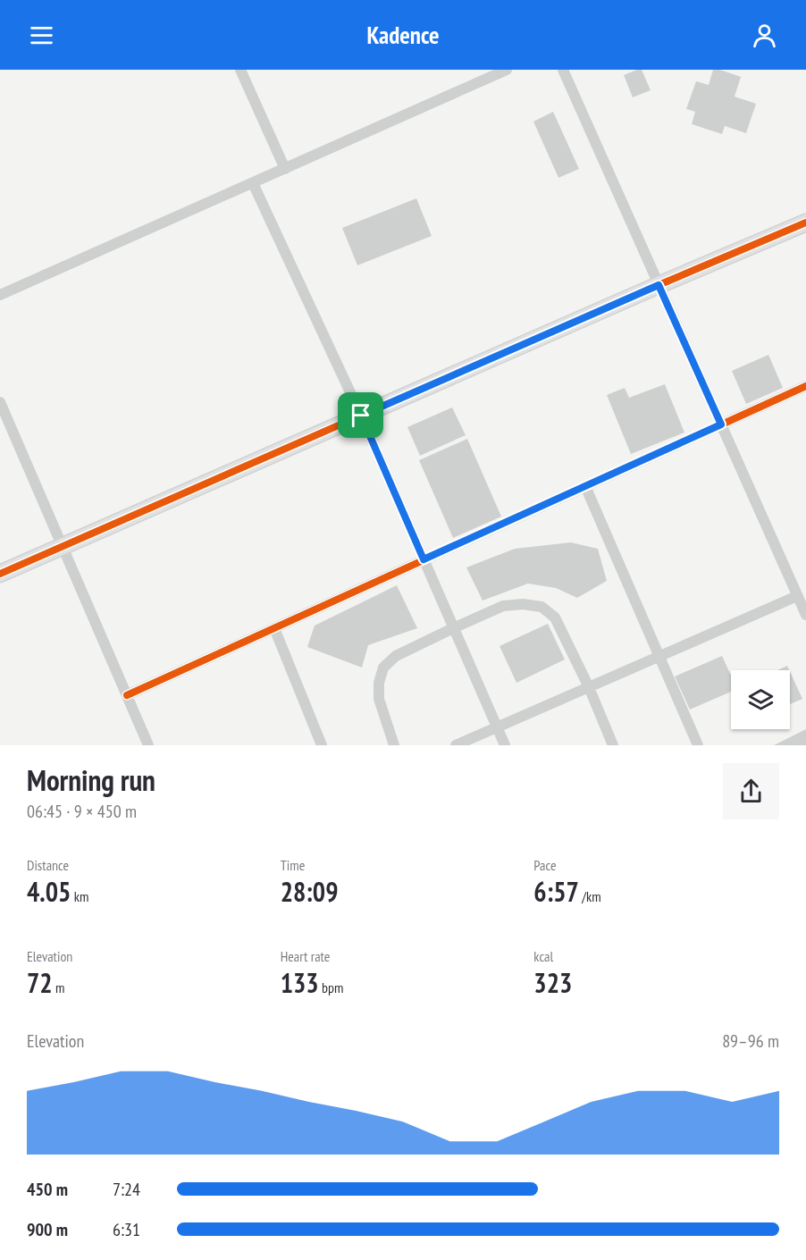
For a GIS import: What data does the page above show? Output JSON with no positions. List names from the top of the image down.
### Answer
{
  "page": {
    "header": "Kadence",
    "heading": ["Morning run", "06:45 · 9 × 450 m"],
    "stats": [
      ["Distance", "4.05 km"],
      ["Time", "28:09"],
      ["Pace", "6:57 /km"],
      ["Elevation", "72 m"],
      ["Heart rate", "133 bpm"],
      ["kcal", "323"]
    ],
    "chart": ["Elevation", "89–96 m"],
    "list": [
      {
        "name": "450 m",
        "note": "7:24"
      },
      {
        "name": "900 m",
        "note": "6:31"
      }
    ]
  }
}
